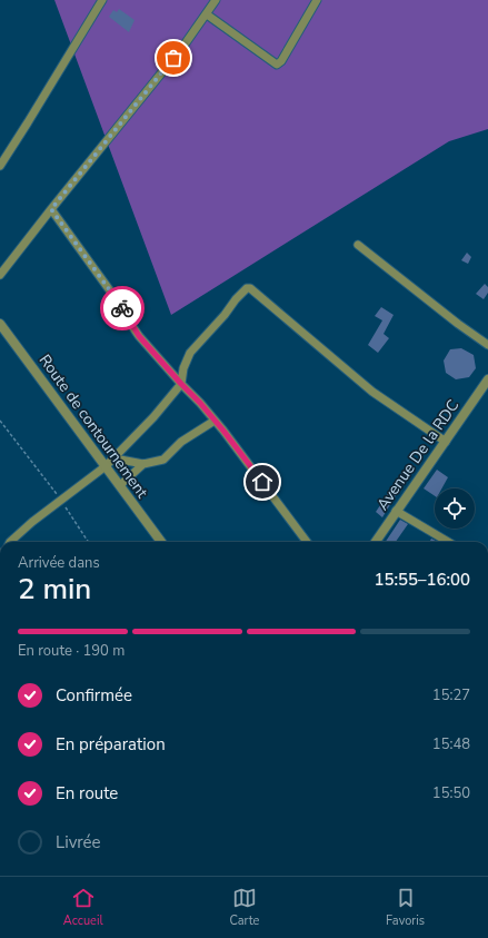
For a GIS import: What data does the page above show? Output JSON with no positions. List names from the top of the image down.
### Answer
{
  "streets": {
    "street": ["Route de contournement", "Avenue De la RDC"]
  },
  "page": {
    "heading": ["2 min", "Arrivée dans", "15:55–16:00"],
    "bar": "En route · 190 m",
    "list": [
      ["Confirmée", "15:27"],
      ["En préparation", "15:48"],
      ["En route", "15:50"],
      "Livrée"
    ],
    "tabs": ["Accueil", "Carte", "Favoris"]
  }
}
